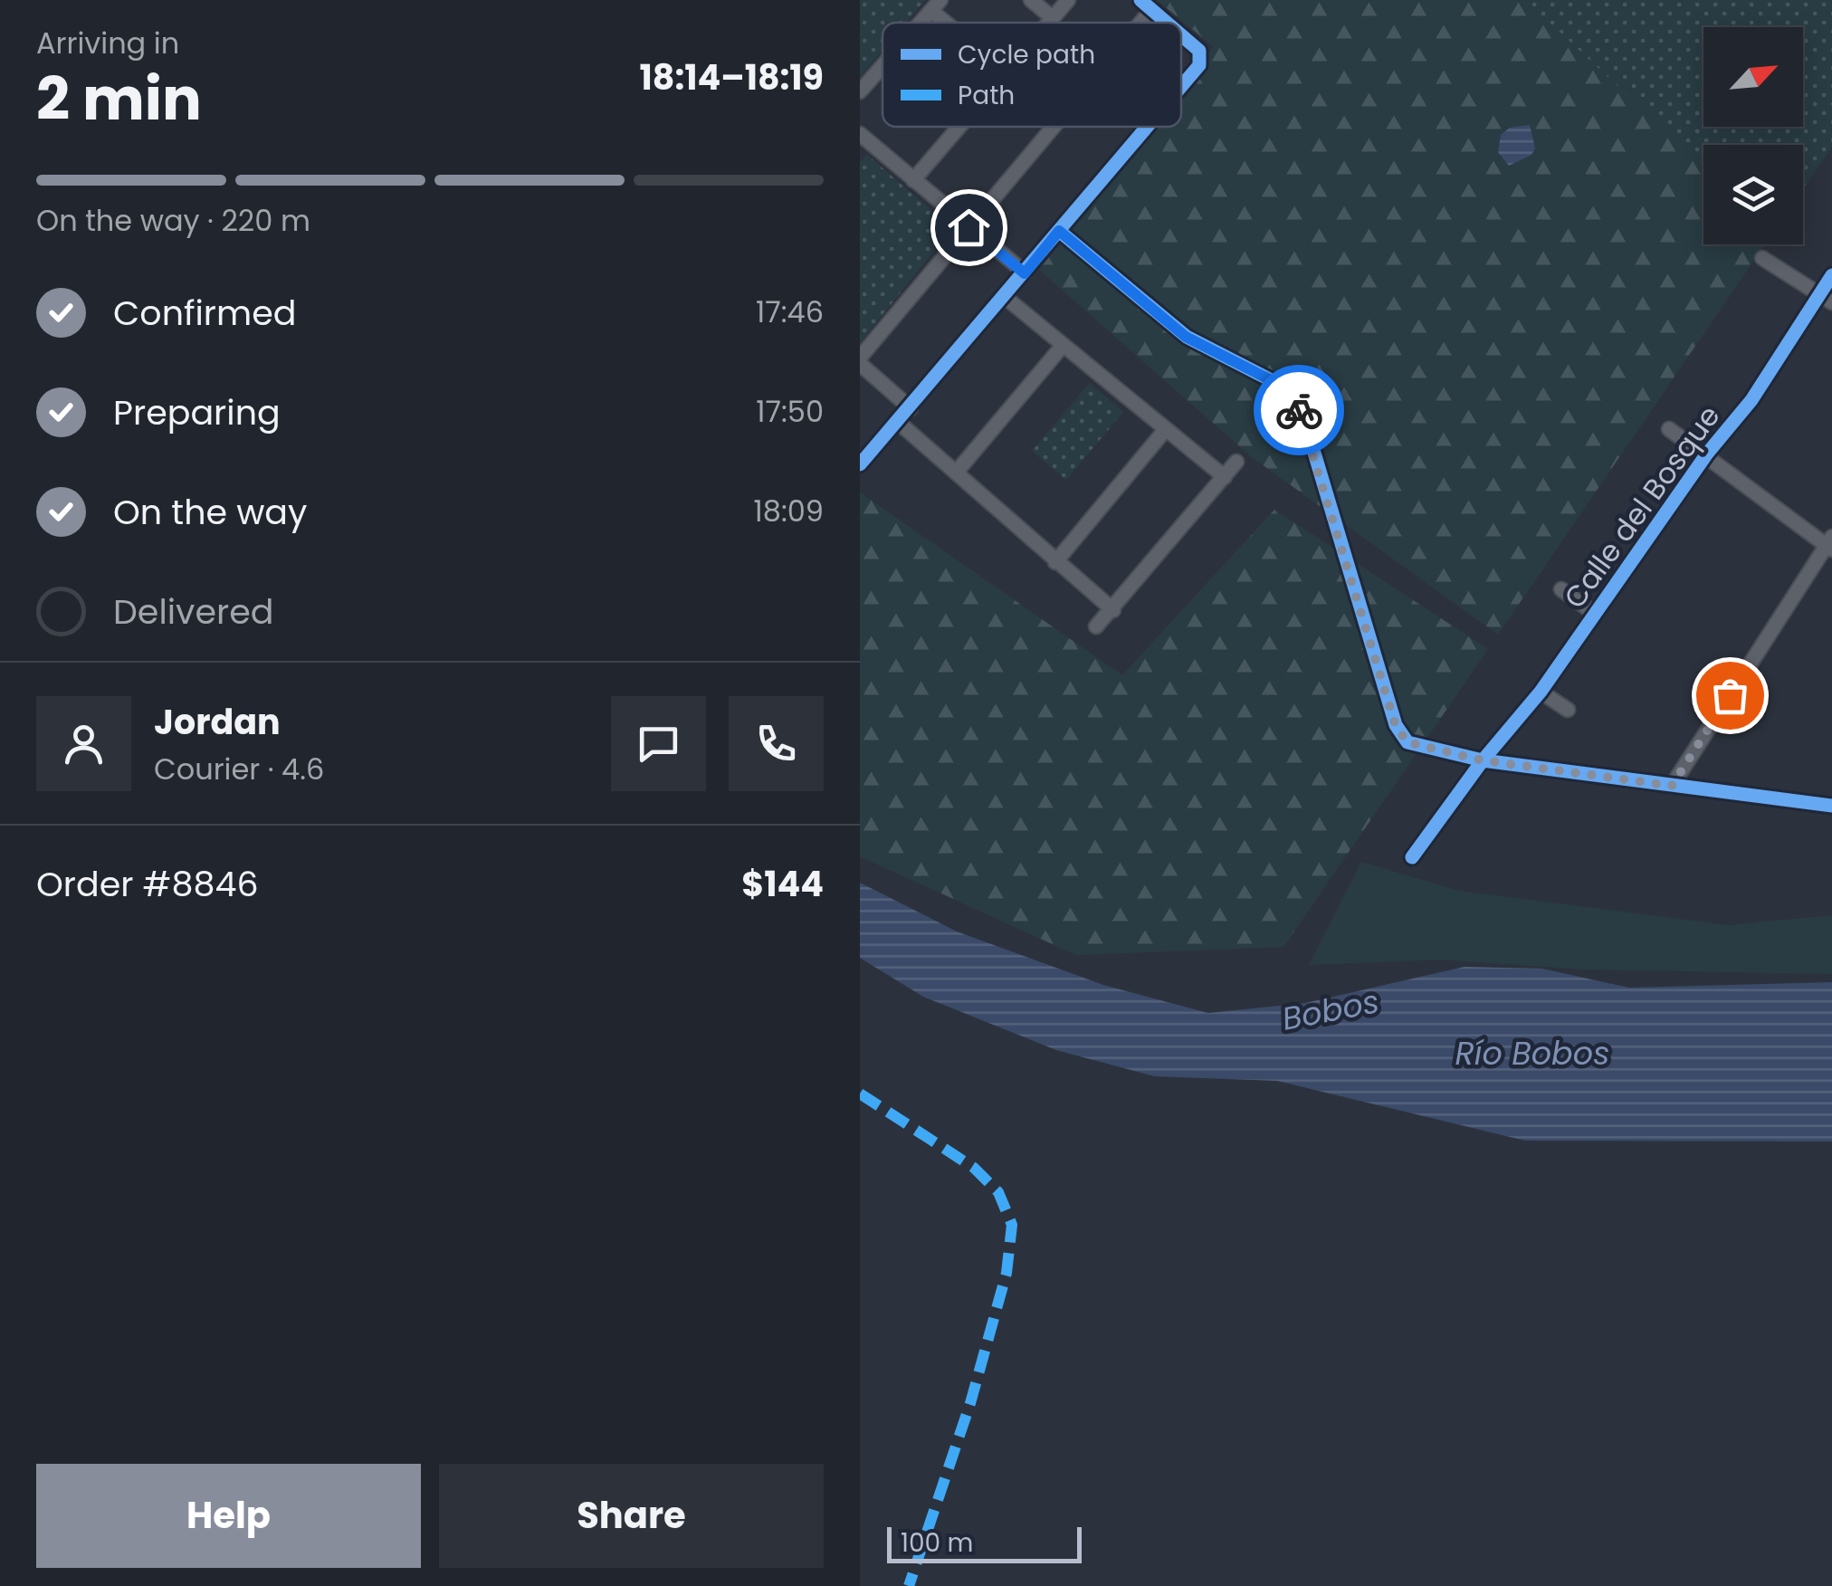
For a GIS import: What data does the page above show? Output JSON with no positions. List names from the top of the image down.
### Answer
{
  "streets": {
    "street": ["Calle del Bosque"]
  },
  "water": ["Bobos", "Río Bobos"],
  "legend": ["Cycle path", "Path"],
  "scale_bar": "100 m",
  "north": "top right",
  "page": {
    "heading": ["2 min", "Arriving in", "18:14–18:19"],
    "panel": [
      "Jordan",
      "Courier · 4.6",
      "Order #8846",
      "$144"
    ],
    "bar": "On the way · 220 m",
    "list": [
      ["Confirmed", "17:46"],
      ["Preparing", "17:50"],
      ["On the way", "18:09"],
      "Delivered"
    ],
    "buttons": ["Help", "Share"],
    "scale": "100 m"
  }
}
